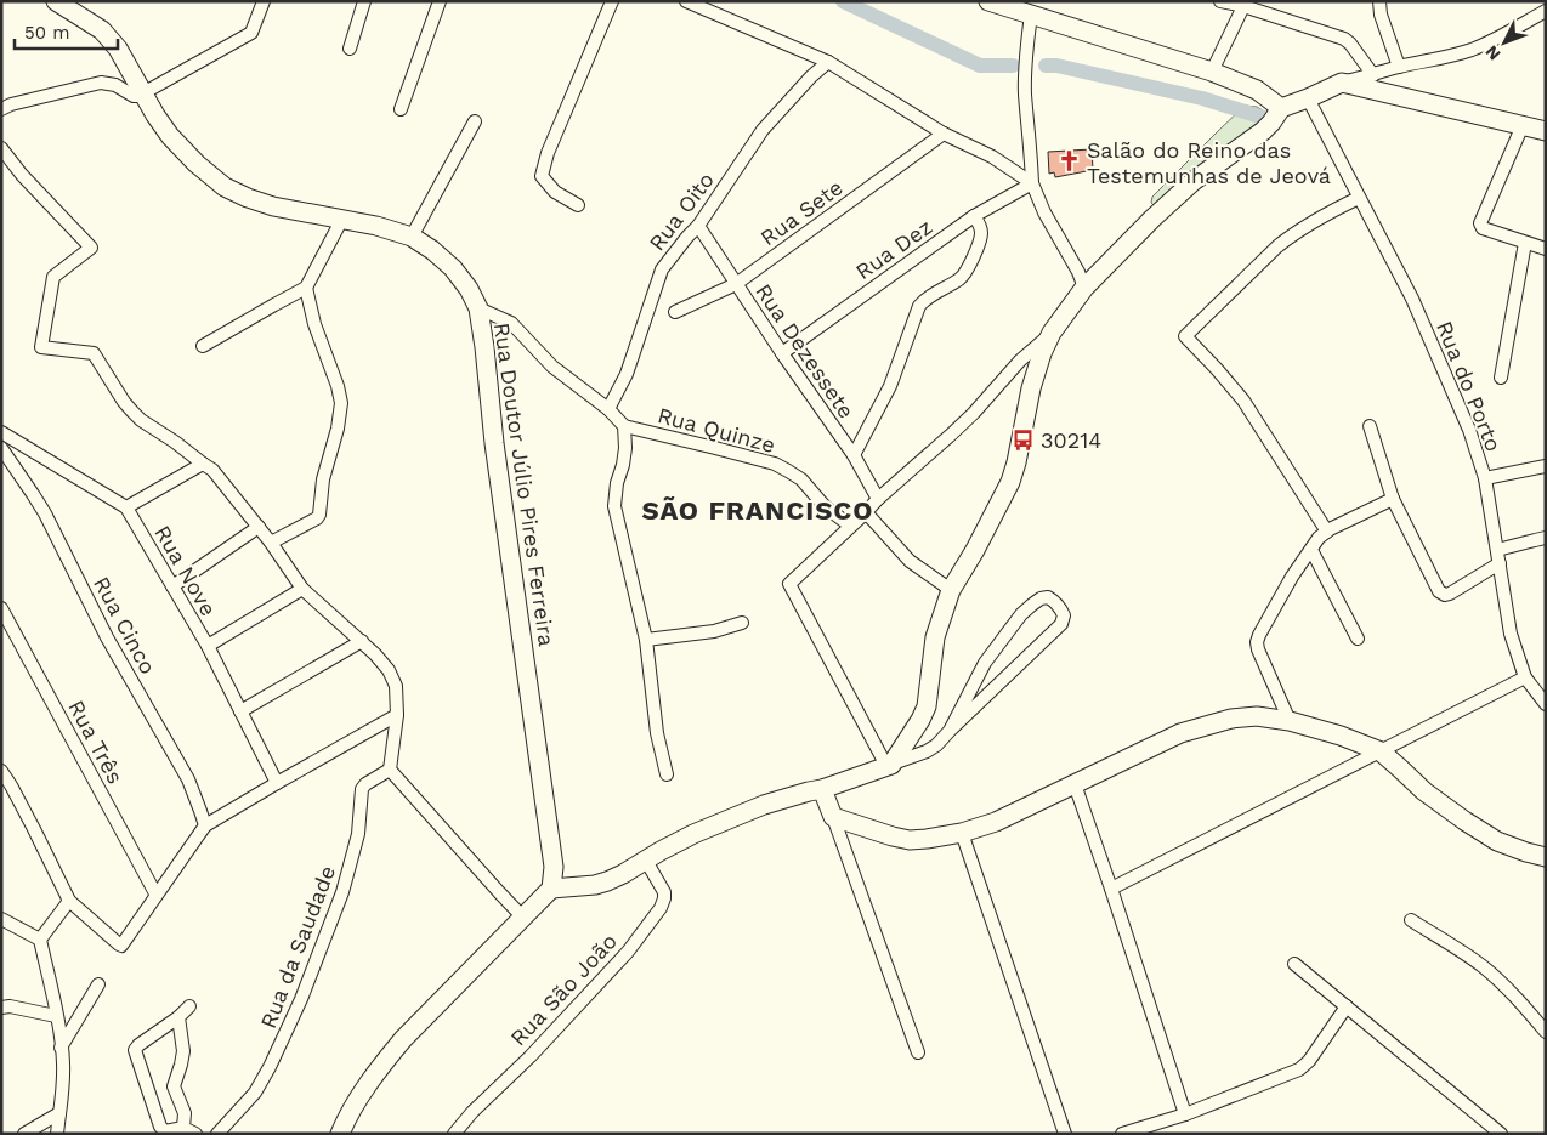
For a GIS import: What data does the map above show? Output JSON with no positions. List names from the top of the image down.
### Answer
{
  "streets": {
    "street": [
      "Rua Oito",
      "Rua Sete",
      "Rua Dez",
      "Rua Dezessete",
      "Rua do Porto",
      "Rua Quinze",
      "Rua Doutor Júlio Pires Ferreira",
      "Rua Nove",
      "Rua Cinco",
      "Rua Três",
      "Rua da Saudade",
      "Rua São João"
    ]
  },
  "crossings": [
    ["Rua Oito", "Rua Dezessete"],
    ["Rua Sete", "Rua Dezessete"],
    ["Rua Dez", "Rua Dezessete"]
  ],
  "districts": ["SÃO FRANCISCO"],
  "places": {
    "church": ["Salão do Reino das Testemunhas de Jeová"],
    "bus stop": ["30214"]
  },
  "scale_bar": "50 m",
  "north": "bottom left"
}
